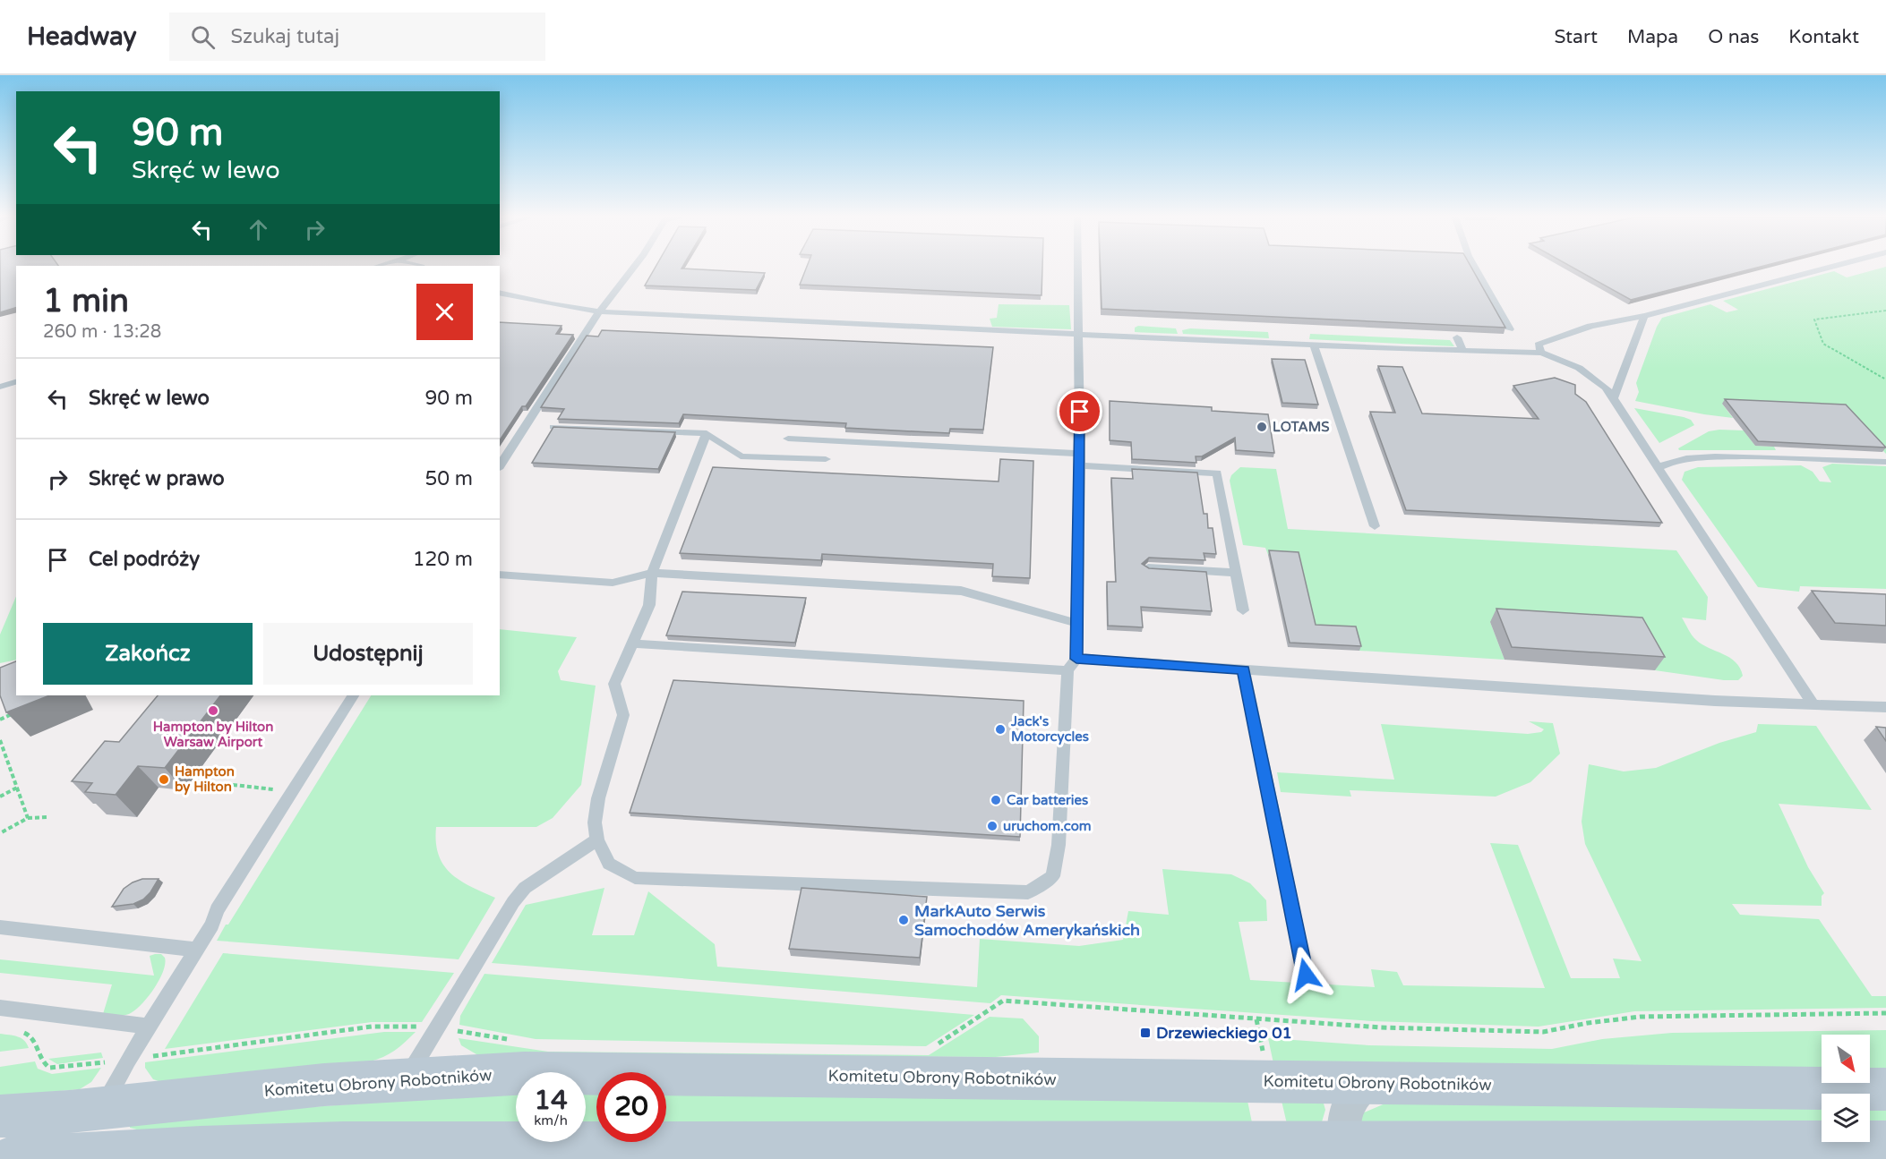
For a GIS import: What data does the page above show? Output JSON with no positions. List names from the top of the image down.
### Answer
{
  "streets": {
    "street": ["Komitetu Obrony Robotników"]
  },
  "places": {
    "other": [
      "LOTAMS",
      "Hampton by Hilton Warsaw Airport",
      "Jack's Motorcycles",
      "Hampton by Hilton",
      "Car batteries",
      "uruchom.com",
      "MarkAuto Serwis Samochodów Amerykańskich"
    ],
    "transit": ["Drzewieckiego 01"]
  },
  "north": "bottom right",
  "page": {
    "header": "Headway",
    "search": "Szukaj tutaj",
    "nav": [
      "Start",
      "Mapa",
      "O nas",
      "Kontakt"
    ],
    "turn": ["90 m", "Skręć w lewo"],
    "heading": ["1 min", "260 m · 13:28"],
    "list": [
      {
        "name": "Skręć w lewo",
        "value": "90 m"
      },
      {
        "name": "Skręć w prawo",
        "value": "50 m"
      },
      {
        "name": "Cel podróży",
        "value": "120 m"
      }
    ],
    "buttons": ["Zakończ", "Udostępnij"],
    "speed": "14 km/h",
    "limit": "20"
  }
}
